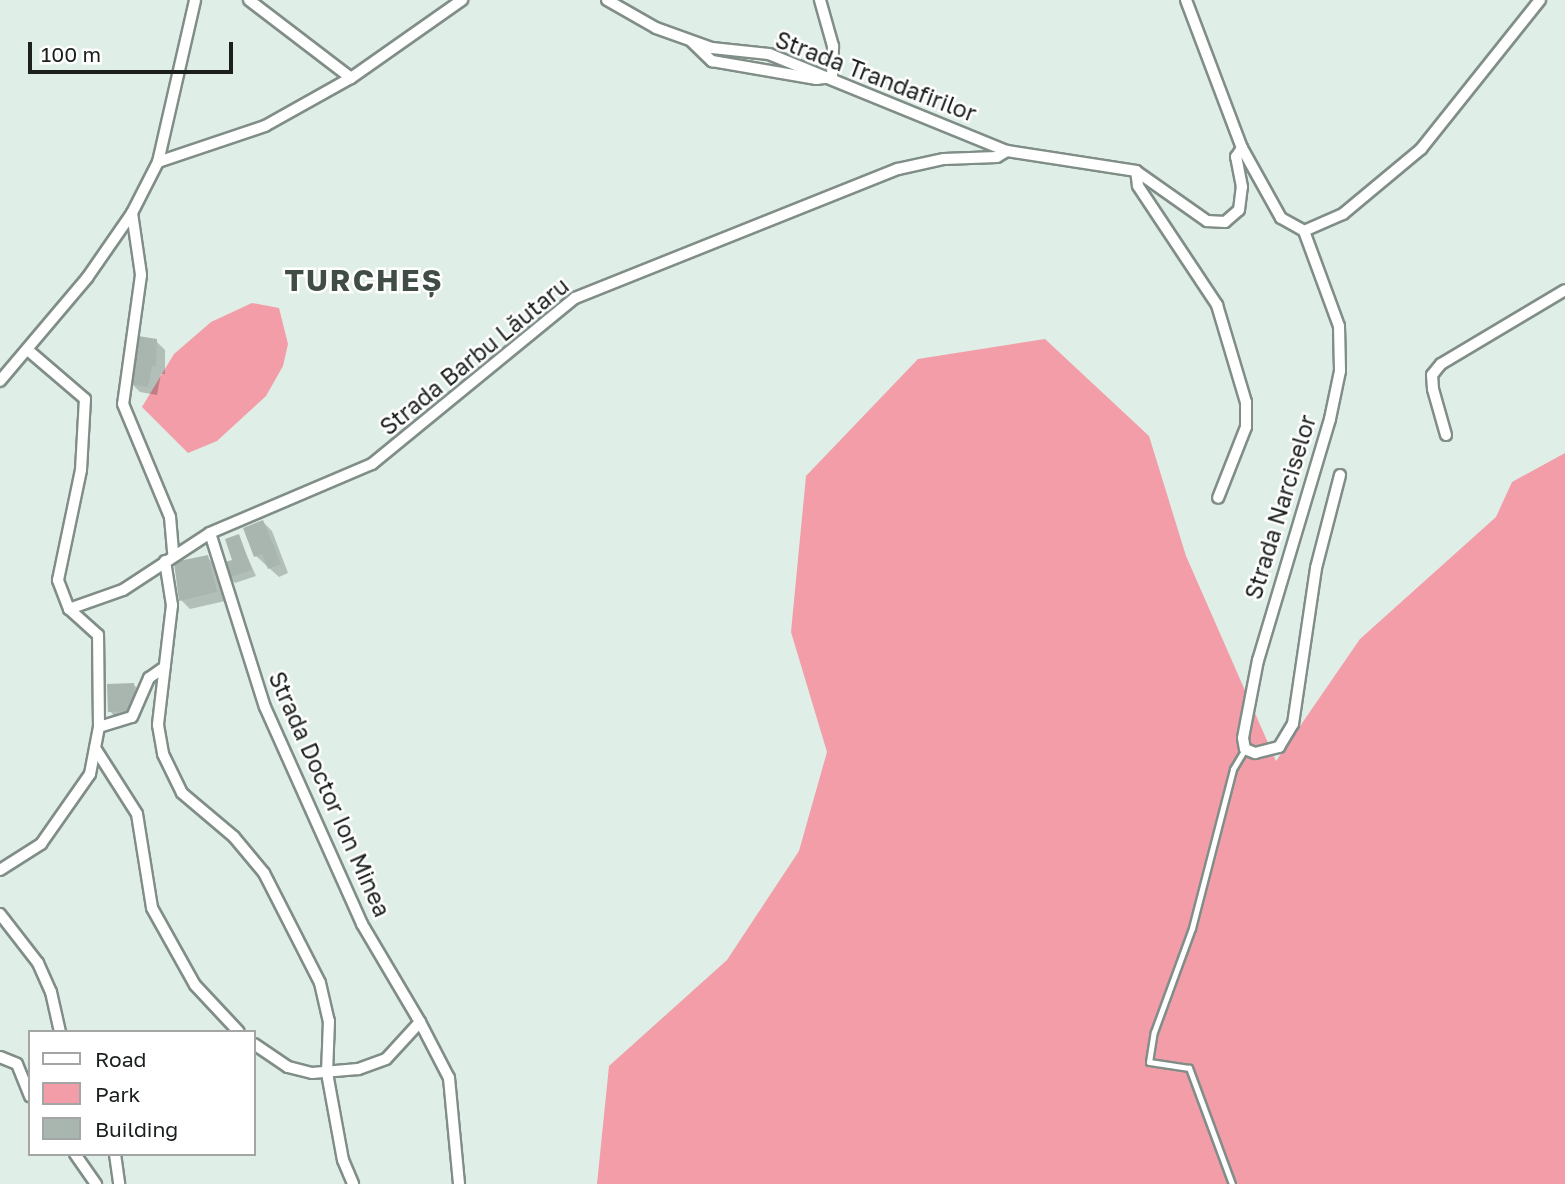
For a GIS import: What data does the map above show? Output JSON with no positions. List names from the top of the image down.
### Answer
{
  "streets": {
    "street": [
      "Strada Trandafirilor",
      "Strada Barbu Lăutaru",
      "Strada Narciselor",
      "Strada Doctor Ion Minea"
    ]
  },
  "crossings": [
    ["Strada Trandafirilor", "Strada Barbu Lăutaru"],
    ["Strada Barbu Lăutaru", "Strada Doctor Ion Minea"]
  ],
  "districts": ["TURCHEȘ"],
  "legend": ["Road", "Park", "Building"],
  "scale_bar": "100 m"
}
